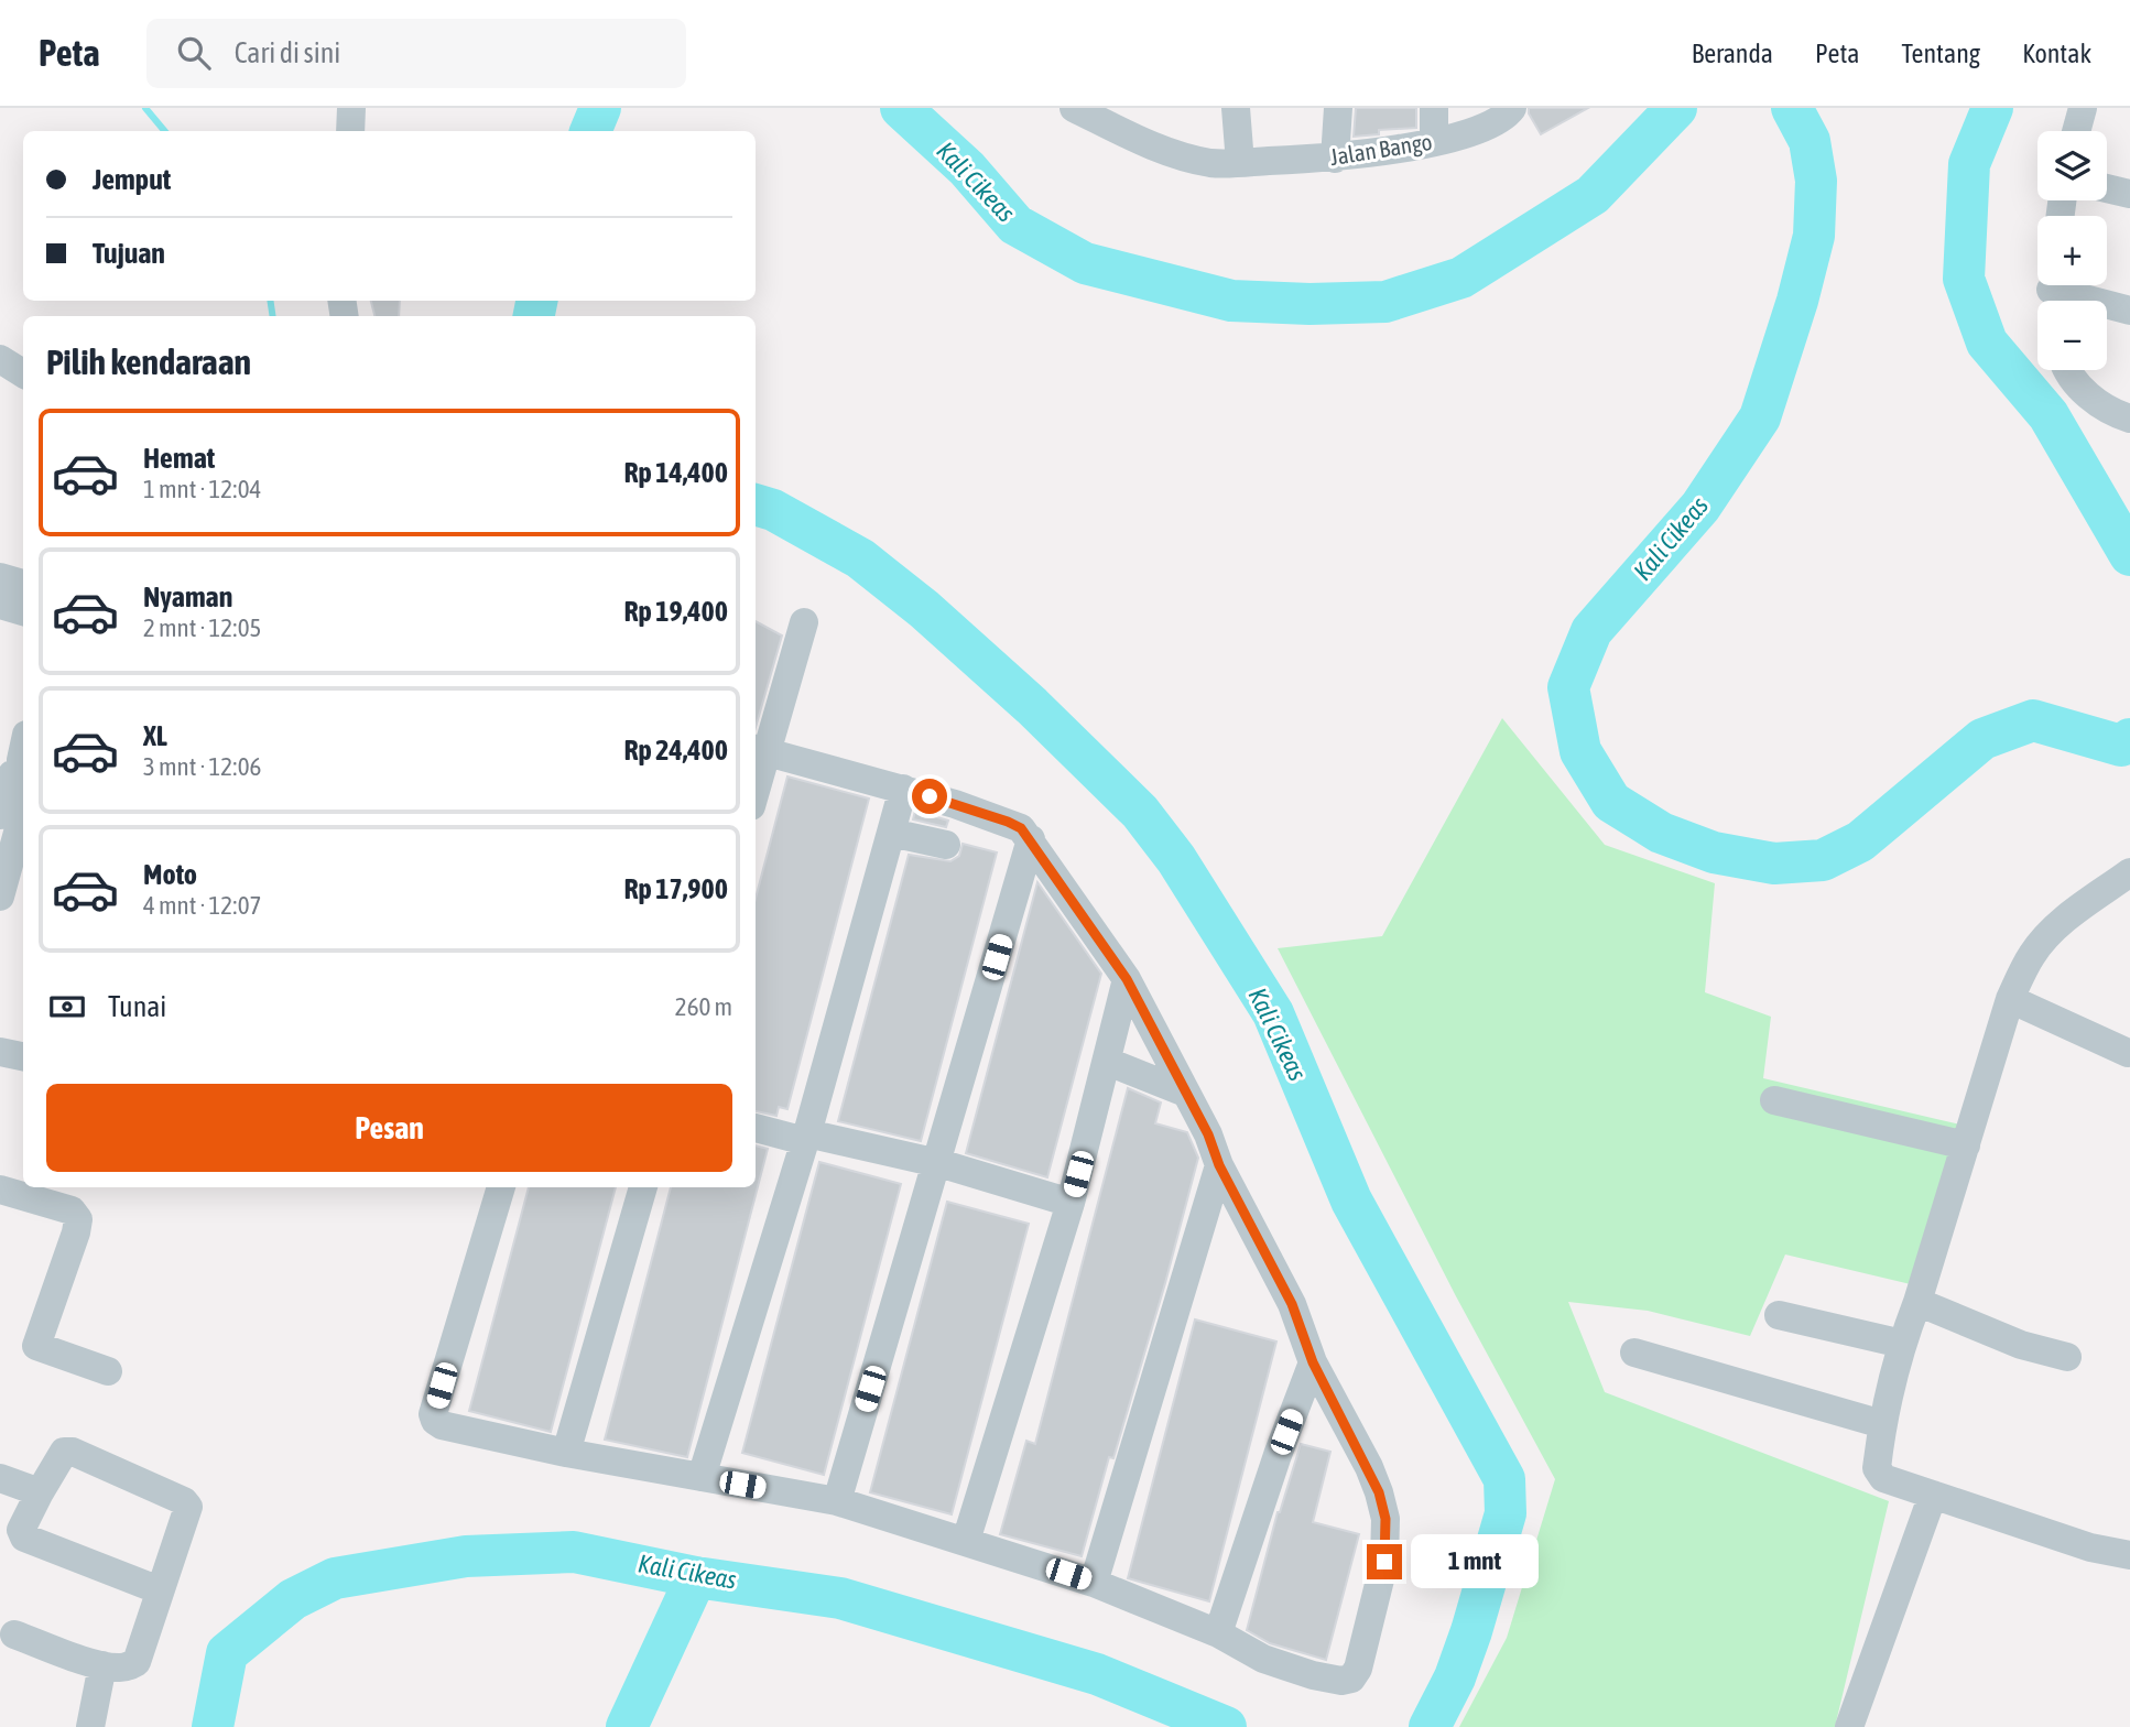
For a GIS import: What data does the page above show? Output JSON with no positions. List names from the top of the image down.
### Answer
{
  "streets": {
    "street": ["Jalan Bango"]
  },
  "water": ["Kali Cikeas"],
  "page": {
    "header": "Peta",
    "search": "Cari di sini",
    "nav": [
      "Beranda",
      "Peta",
      "Tentang",
      "Kontak"
    ],
    "map_buttons": ["+", "−"],
    "banner": ["Jemput", "Tujuan"],
    "heading": "Pilih kendaraan",
    "list": [
      {
        "name": "Hemat",
        "note": "1 mnt · 12:04",
        "value": "Rp 14,400"
      },
      {
        "name": "Nyaman",
        "note": "2 mnt · 12:05",
        "value": "Rp 19,400"
      },
      {
        "name": "XL",
        "note": "3 mnt · 12:06",
        "value": "Rp 24,400"
      },
      {
        "name": "Moto",
        "note": "4 mnt · 12:07",
        "value": "Rp 17,900"
      }
    ],
    "pay": ["Tunai", "260 m"],
    "buttons": "Pesan",
    "bubble": "1 mnt"
  }
}
